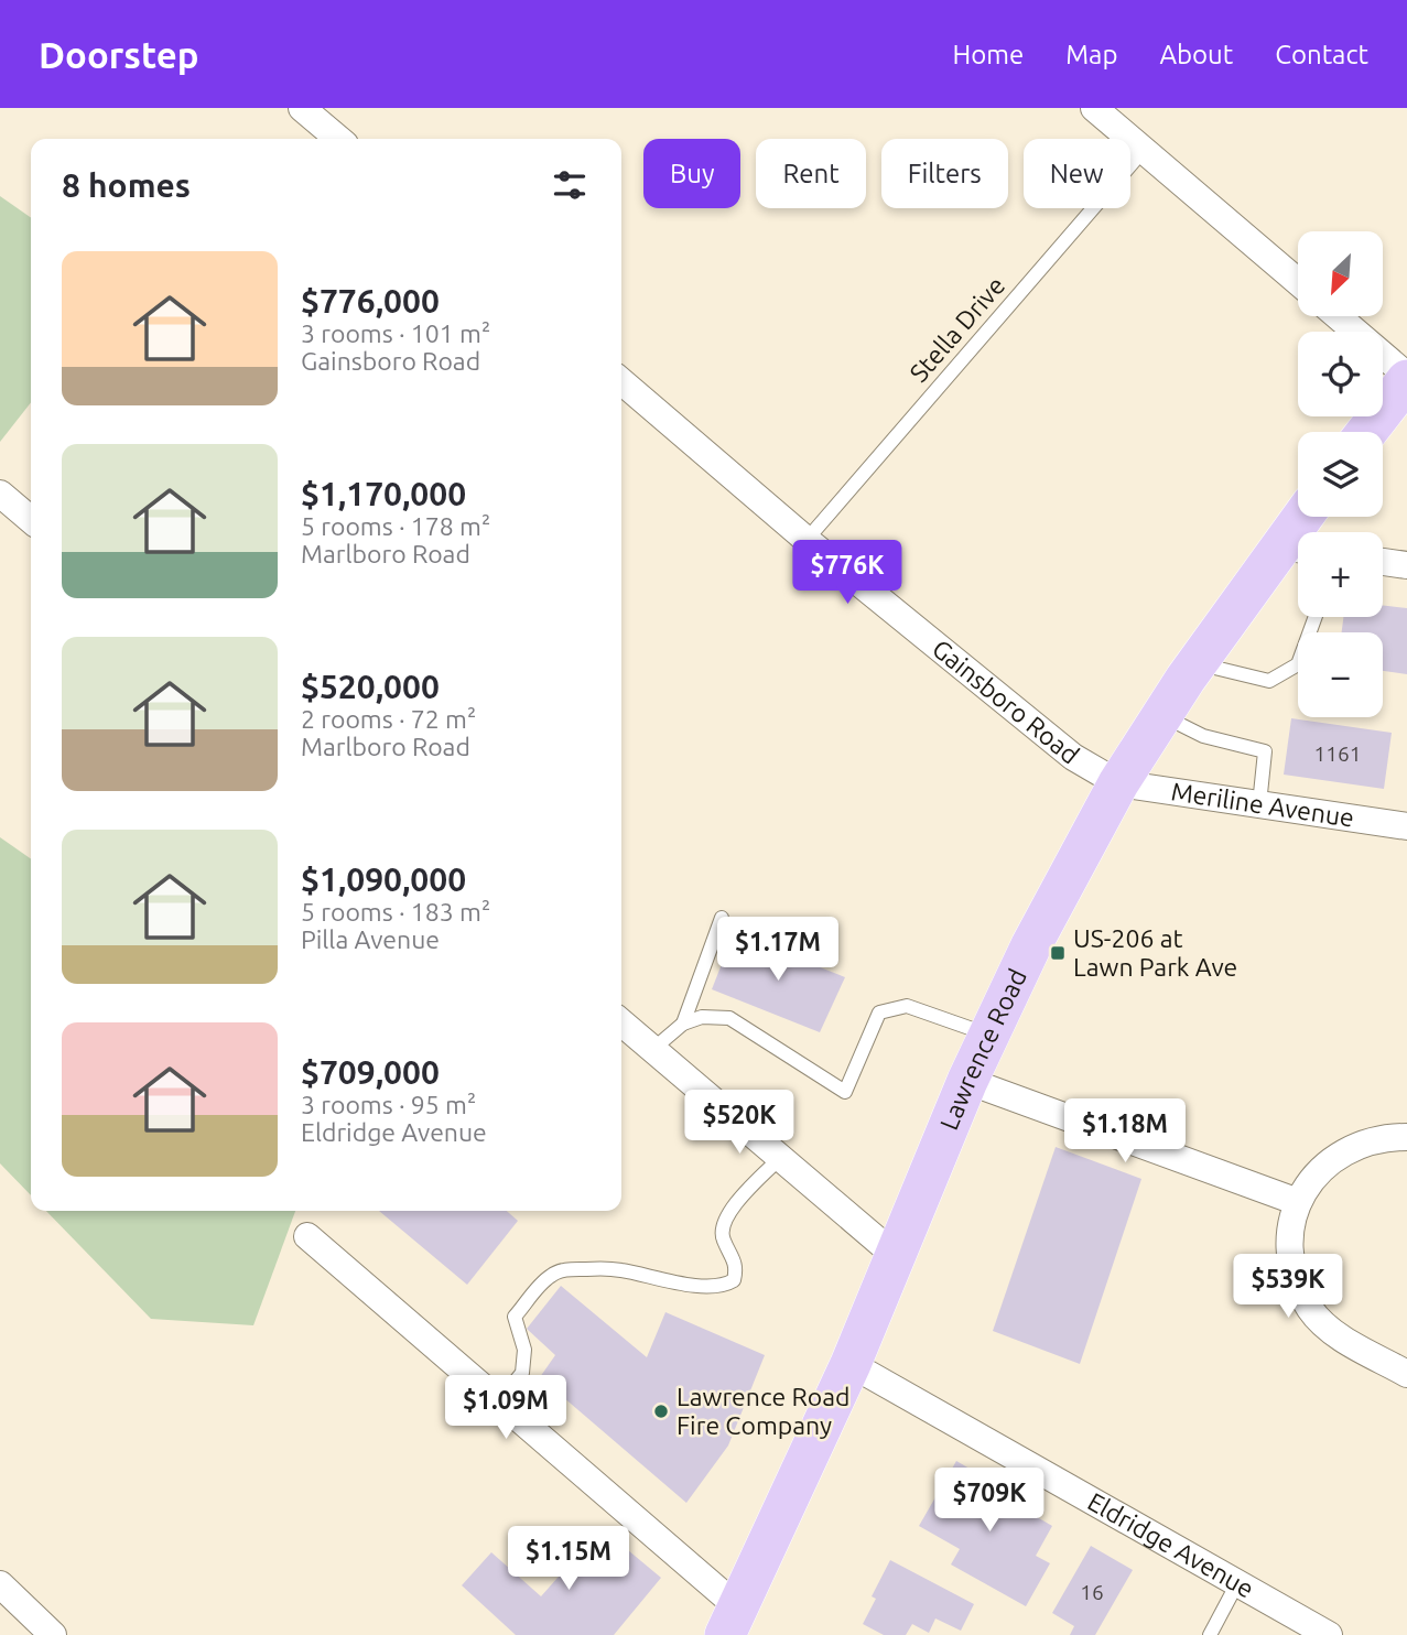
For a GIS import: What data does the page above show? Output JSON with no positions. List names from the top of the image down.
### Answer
{
  "streets": {
    "main road": ["Lawrence Road"],
    "street": ["Gainsboro Road", "Meriline Avenue", "Eldridge Avenue"],
    "lane": ["Stella Drive"]
  },
  "crossings": [
    ["Stella Drive", "Gainsboro Road"],
    ["Gainsboro Road", "Meriline Avenue"],
    ["Gainsboro Road", "Lawrence Road"],
    ["Meriline Avenue", "Lawrence Road"],
    ["Lawrence Road", "Eldridge Avenue"]
  ],
  "places": {
    "transit": ["US-206 at Lawn Park Ave"],
    "other": ["Lawrence Road Fire Company"]
  },
  "house_numbers": ["1161", "16"],
  "north": "bottom left",
  "page": {
    "header": "Doorstep",
    "nav": [
      "Home",
      "Map",
      "About",
      "Contact"
    ],
    "chip": [
      "Buy",
      "Rent",
      "Filters",
      "New"
    ],
    "heading": "8 homes",
    "map_buttons": ["+", "−"],
    "list": [
      {
        "name": "$776,000",
        "note": "3 rooms · 101 m² · Gainsboro Road"
      },
      {
        "name": "$1,170,000",
        "note": "5 rooms · 178 m² · Marlboro Road"
      },
      {
        "name": "$520,000",
        "note": "2 rooms · 72 m² · Marlboro Road"
      },
      {
        "name": "$1,090,000",
        "note": "5 rooms · 183 m² · Pilla Avenue"
      },
      {
        "name": "$709,000",
        "note": "3 rooms · 95 m² · Eldridge Avenue"
      }
    ],
    "price": [
      "$776K",
      "$1.17M",
      "$520K",
      "$1.18M",
      "$539K",
      "$1.09M",
      "$709K",
      "$1.15M"
    ]
  }
}
